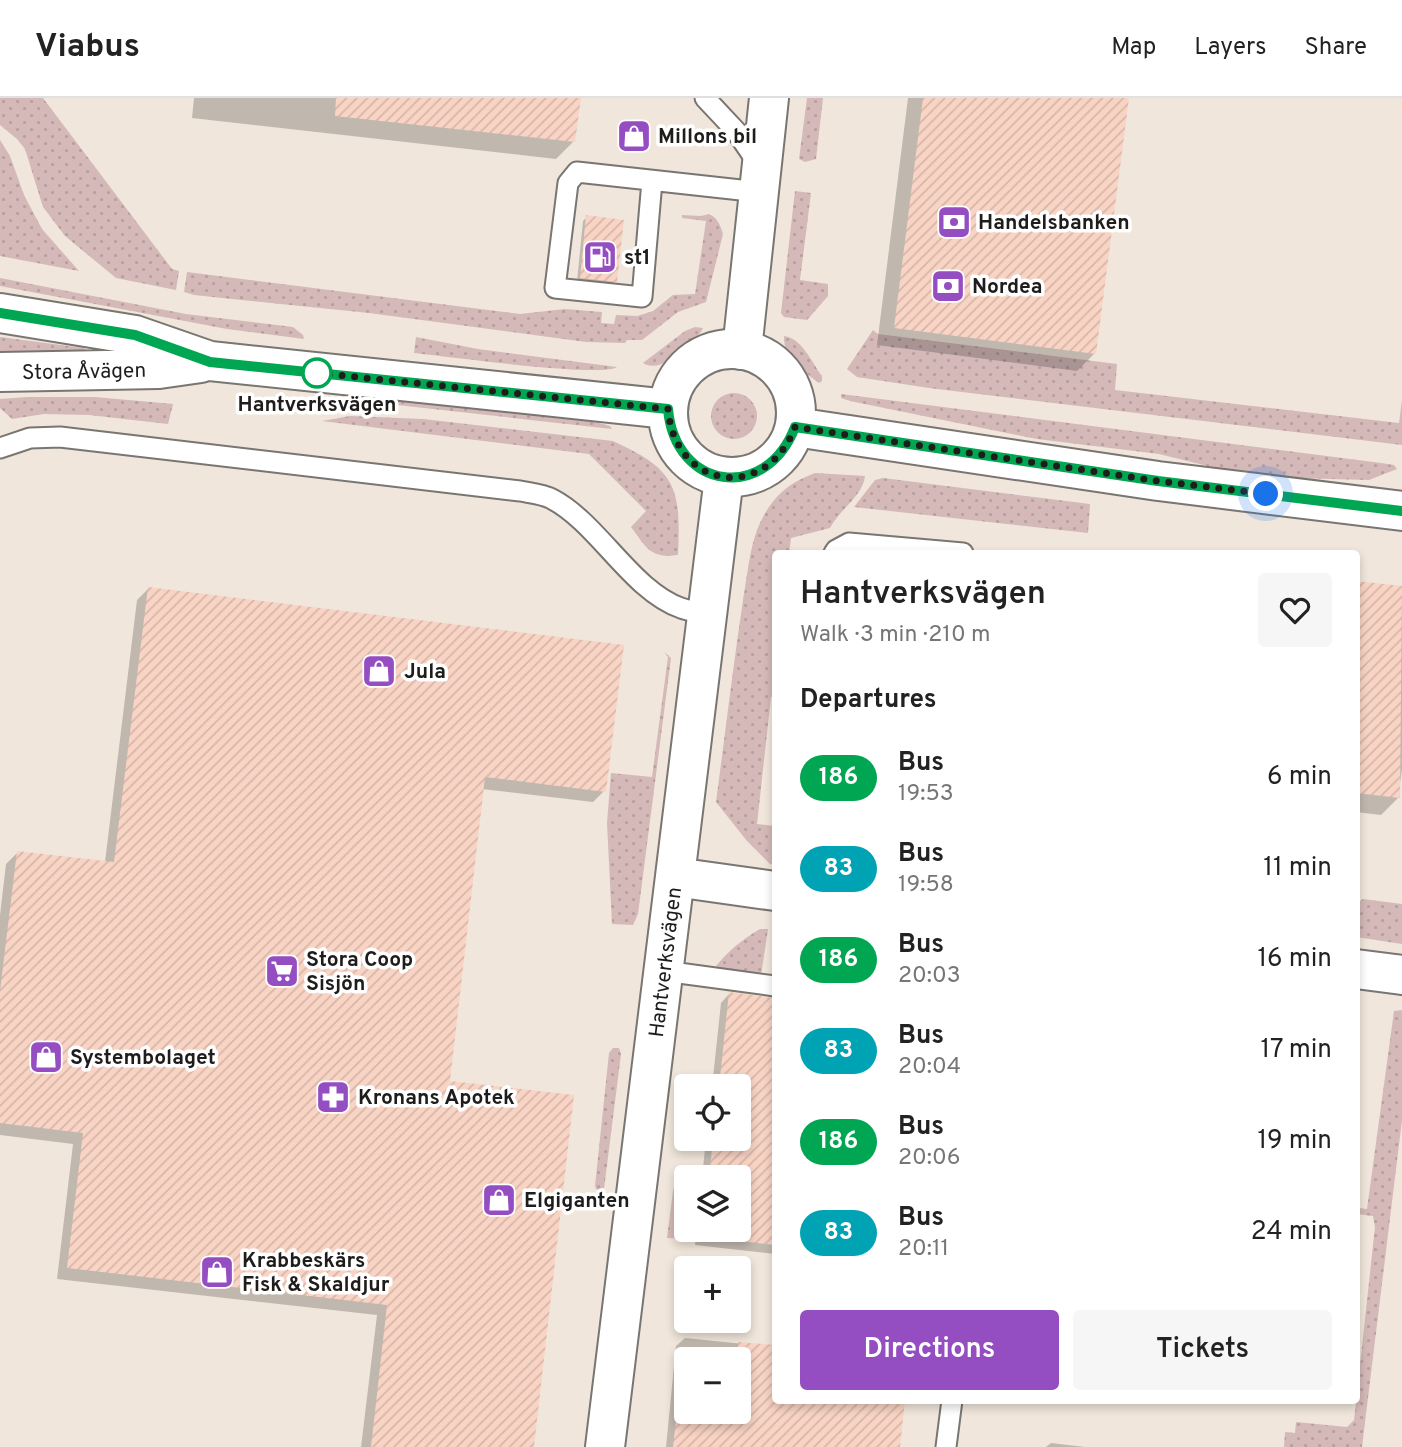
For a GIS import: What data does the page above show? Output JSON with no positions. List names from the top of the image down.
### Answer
{
  "streets": {
    "street": ["Stora Åvägen", "Hantverksvägen"]
  },
  "crossings": [
    ["Stora Åvägen", "Hantverksvägen"]
  ],
  "places": {
    "shop": [
      "Millons bil",
      "Jula",
      "Systembolaget",
      "Elgiganten",
      "Krabbeskärs Fisk & Skaldjur"
    ],
    "bank": ["Handelsbanken", "Nordea"],
    "fuel station": ["st1"],
    "other": ["Hantverksvägen"],
    "supermarket": ["Stora Coop Sisjön"],
    "pharmacy": ["Kronans Apotek"]
  },
  "lines": ["bus line 186"],
  "page": {
    "header": "Viabus",
    "nav": ["Map", "Layers", "Share"],
    "heading": [
      ["Hantverksvägen", "Walk · 3 min · 210 m"],
      "Departures"
    ],
    "list": [
      {
        "mark": "186",
        "name": "Bus",
        "note": "19:53",
        "value": "6 min"
      },
      {
        "mark": "83",
        "name": "Bus",
        "note": "19:58",
        "value": "11 min"
      },
      {
        "mark": "186",
        "name": "Bus",
        "note": "20:03",
        "value": "16 min"
      },
      {
        "mark": "83",
        "name": "Bus",
        "note": "20:04",
        "value": "17 min"
      },
      {
        "mark": "186",
        "name": "Bus",
        "note": "20:06",
        "value": "19 min"
      },
      {
        "mark": "83",
        "name": "Bus",
        "note": "20:11",
        "value": "24 min"
      }
    ],
    "map_buttons": ["+", "−"],
    "buttons": ["Directions", "Tickets"]
  }
}
